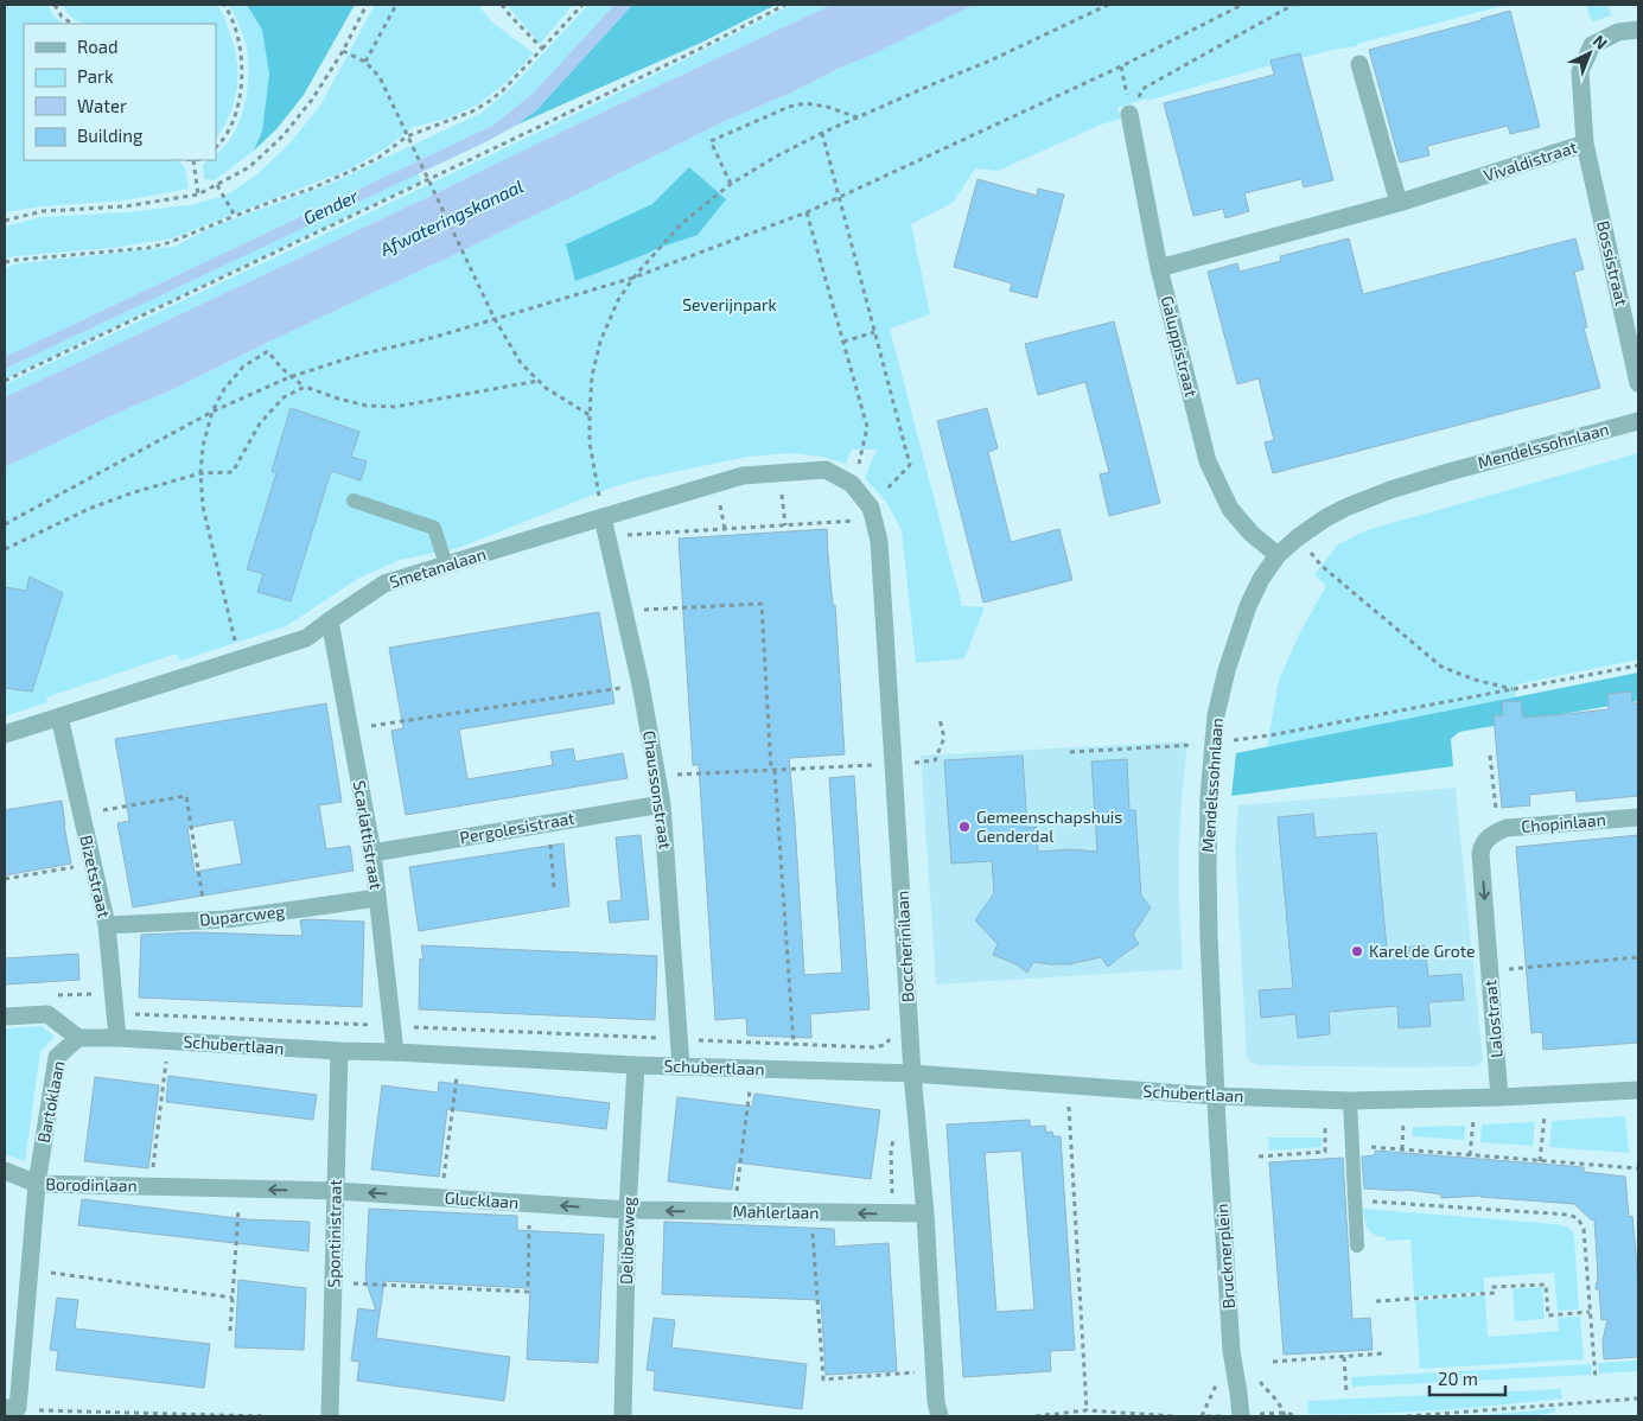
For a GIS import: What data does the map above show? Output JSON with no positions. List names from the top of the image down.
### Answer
{
  "streets": {
    "street": [
      "Vivaldistraat",
      "Bossistraat",
      "Galuppistraat",
      "Mendelssohnlaan",
      "Smetanalaan",
      "Chaussonstraat",
      "Chopinlaan",
      "Pergolesistraat",
      "Scarlattistraat",
      "Bizetstraat",
      "Duparcweg",
      "Boccherinilaan",
      "Lalostraat",
      "Schubertlaan",
      "Bartoklaan",
      "Borodinlaan",
      "Glucklaan",
      "Mahlerlaan",
      "Spontinistraat",
      "Delibesweg",
      "Brucknerplein"
    ]
  },
  "crossings": [
    ["Vivaldistraat", "Bossistraat"],
    ["Vivaldistraat", "Galuppistraat"],
    ["Galuppistraat", "Mendelssohnlaan"],
    ["Mendelssohnlaan", "Schubertlaan"],
    ["Mendelssohnlaan", "Brucknerplein"],
    ["Smetanalaan", "Chaussonstraat"],
    ["Smetanalaan", "Scarlattistraat"],
    ["Smetanalaan", "Bizetstraat"],
    ["Smetanalaan", "Boccherinilaan"],
    ["Chaussonstraat", "Pergolesistraat"],
    ["Chaussonstraat", "Schubertlaan"],
    ["Chopinlaan", "Lalostraat"],
    ["Pergolesistraat", "Scarlattistraat"],
    ["Scarlattistraat", "Duparcweg"],
    ["Scarlattistraat", "Schubertlaan"],
    ["Bizetstraat", "Duparcweg"],
    ["Bizetstraat", "Schubertlaan"],
    ["Boccherinilaan", "Schubertlaan"],
    ["Boccherinilaan", "Mahlerlaan"],
    ["Lalostraat", "Schubertlaan"],
    ["Schubertlaan", "Bartoklaan"],
    ["Schubertlaan", "Spontinistraat"],
    ["Schubertlaan", "Delibesweg"],
    ["Schubertlaan", "Brucknerplein"],
    ["Bartoklaan", "Borodinlaan"],
    ["Borodinlaan", "Glucklaan"],
    ["Borodinlaan", "Spontinistraat"],
    ["Glucklaan", "Mahlerlaan"],
    ["Glucklaan", "Spontinistraat"],
    ["Glucklaan", "Delibesweg"],
    ["Mahlerlaan", "Delibesweg"]
  ],
  "one_way": ["Lalostraat", "Glucklaan", "Mahlerlaan"],
  "water": ["Gender", "Afwateringskanaal"],
  "parks": ["Severijnpark"],
  "places": ["Gemeenschapshuis Genderdal", "Karel de Grote"],
  "legend": [
    "Road",
    "Park",
    "Water",
    "Building"
  ],
  "scale_bar": "20 m",
  "north": "top right"
}
